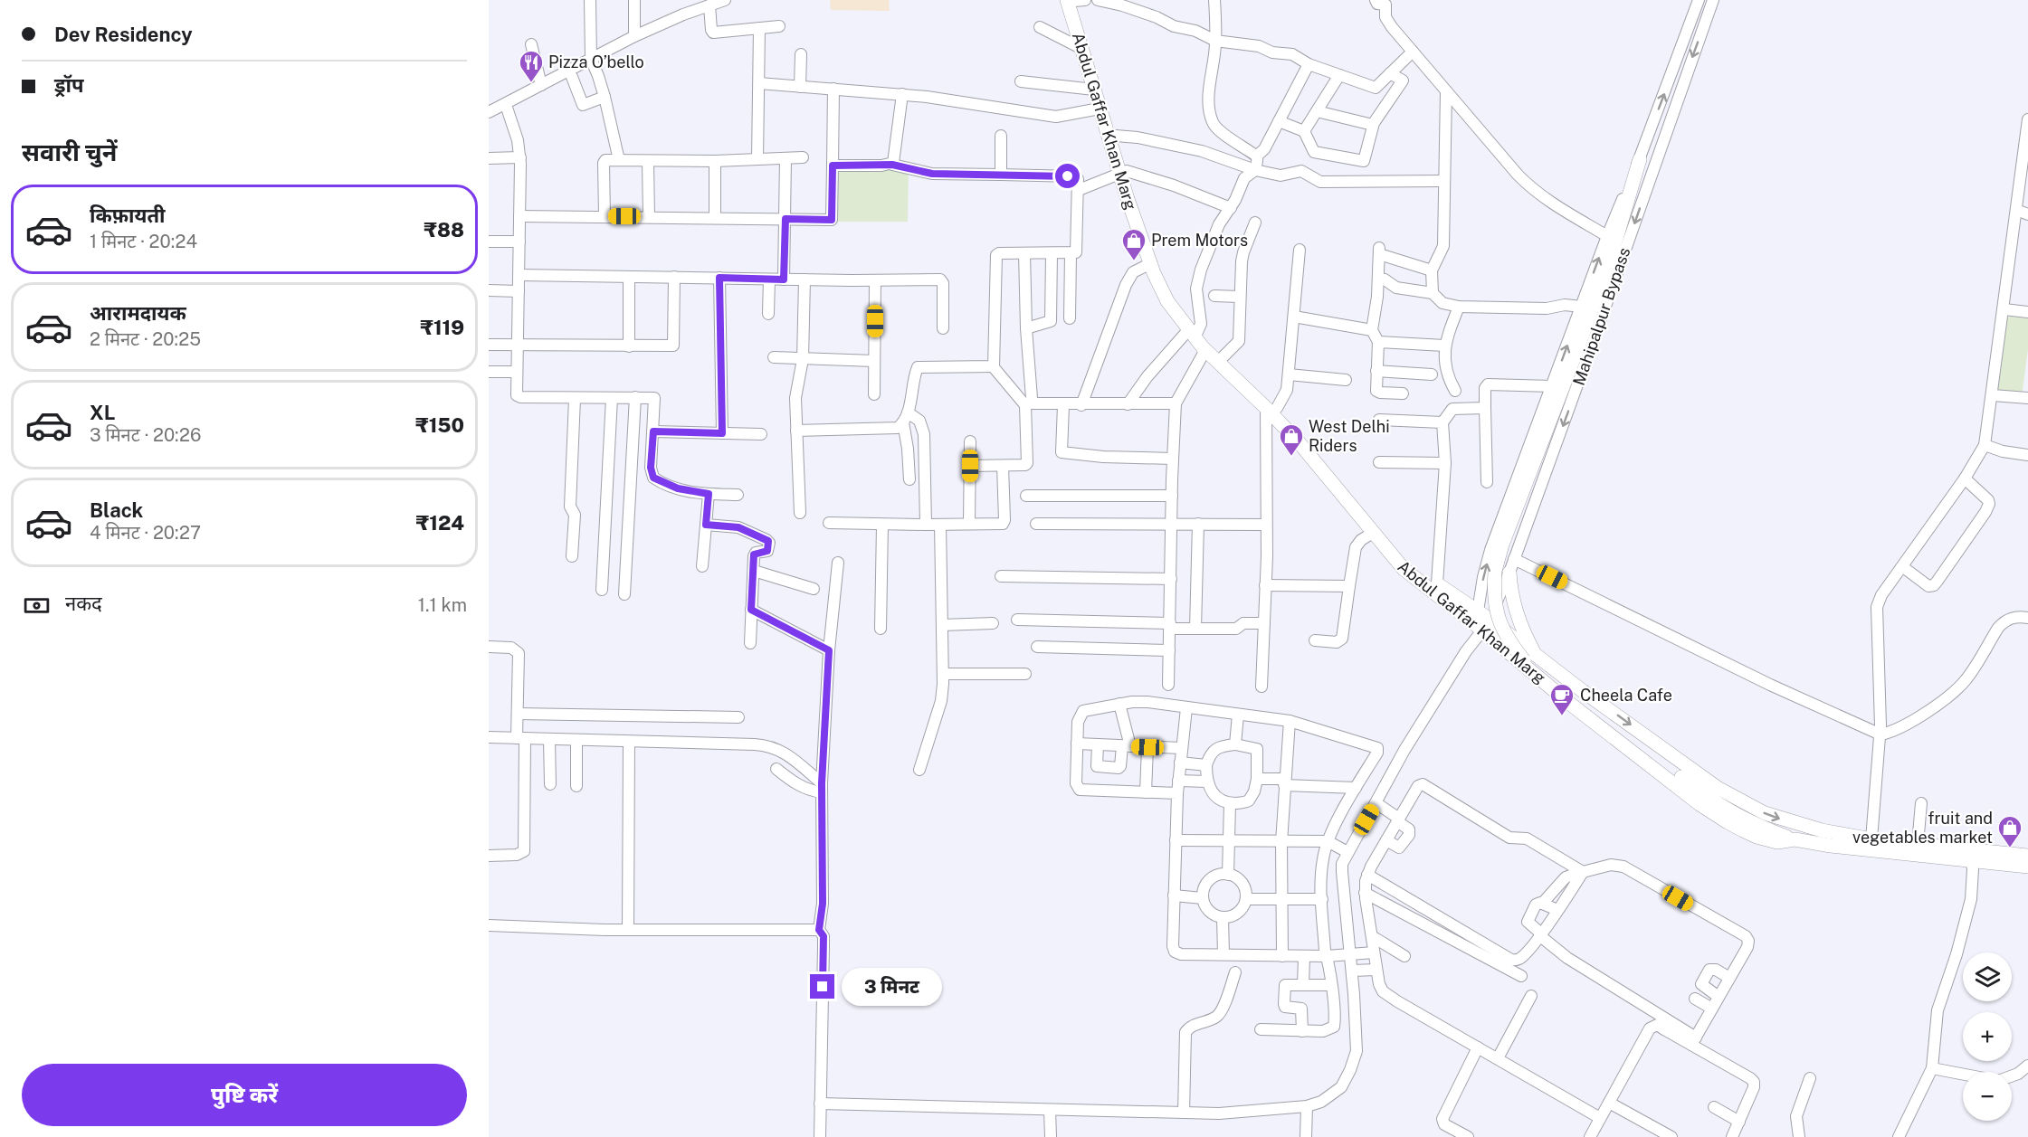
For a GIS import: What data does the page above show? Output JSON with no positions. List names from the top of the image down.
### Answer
{
  "streets": {
    "main road": ["Abdul Gaffar Khan Marg"],
    "street": ["Mahipalpur Bypass"]
  },
  "crossings": [
    ["Abdul Gaffar Khan Marg", "Mahipalpur Bypass"]
  ],
  "places": {
    "restaurant": ["Pizza O’bello"],
    "shop": ["Prem Motors", "West Delhi Riders", "fruit and vegetables market"],
    "cafe": ["Cheela Cafe"]
  },
  "page": {
    "banner": ["Dev Residency", "ड्रॉप"],
    "heading": "सवारी चुनें",
    "list": [
      {
        "name": "किफ़ायती",
        "note": "1 मिनट · 20:24",
        "value": "₹88"
      },
      {
        "name": "आरामदायक",
        "note": "2 मिनट · 20:25",
        "value": "₹119"
      },
      {
        "name": "XL",
        "note": "3 मिनट · 20:26",
        "value": "₹150"
      },
      {
        "name": "Black",
        "note": "4 मिनट · 20:27",
        "value": "₹124"
      }
    ],
    "pay": ["नकद", "1.1 km"],
    "map_buttons": ["+", "−"],
    "bubble": "3 मिनट",
    "buttons": "पुष्टि करें"
  }
}
